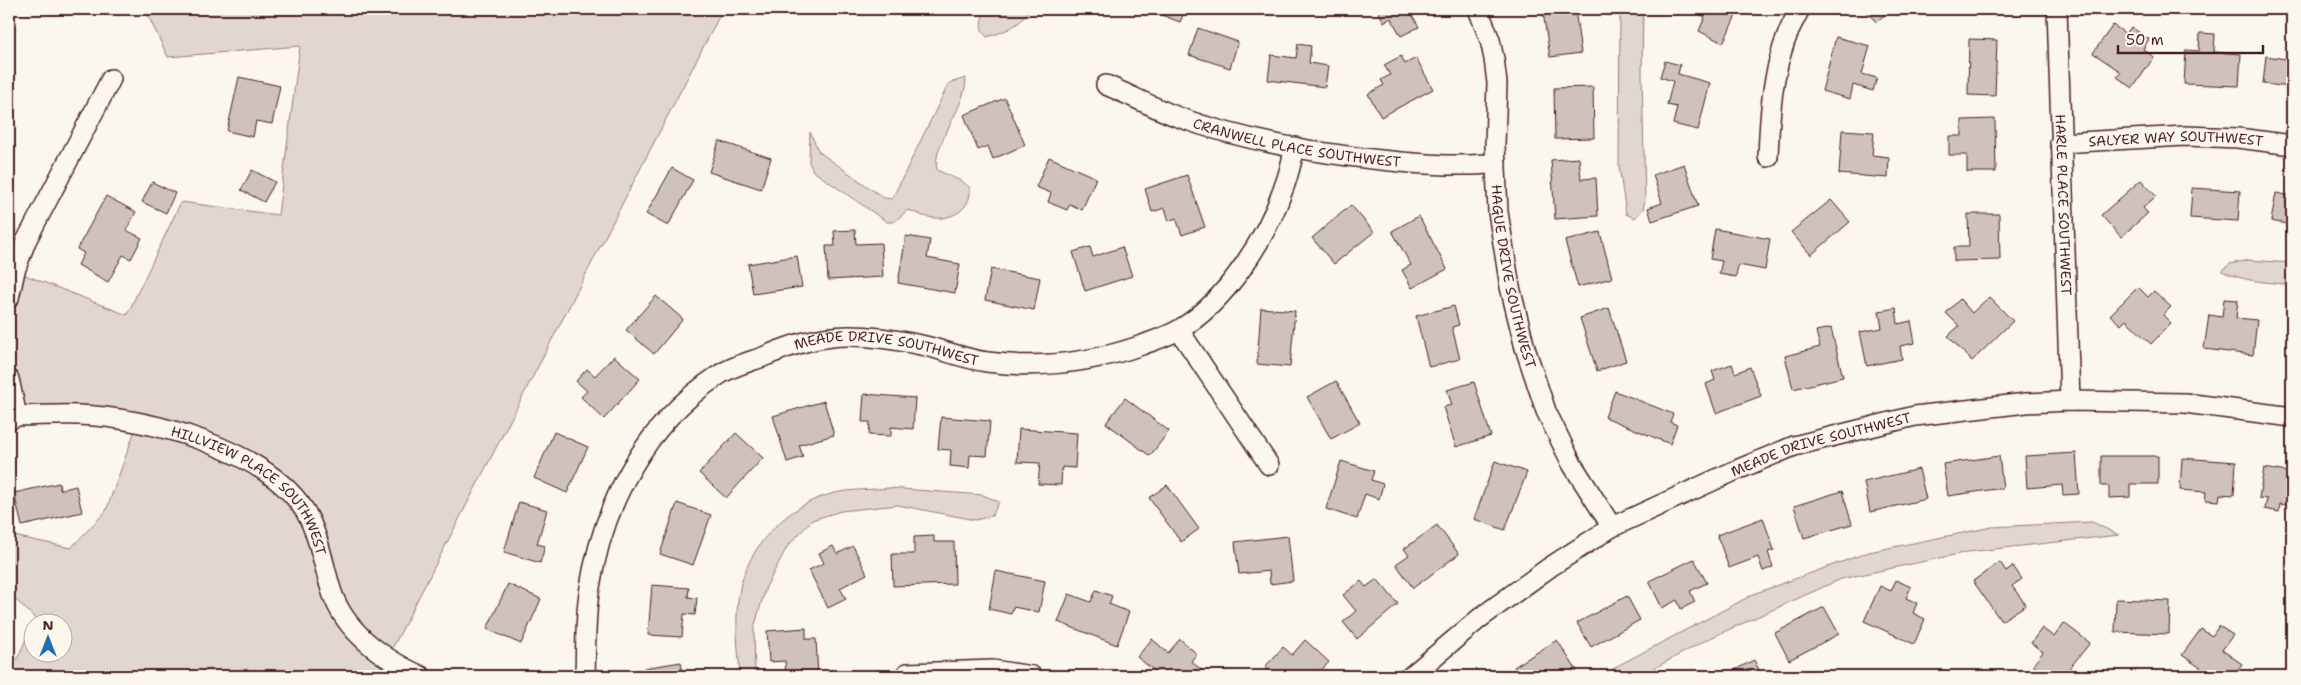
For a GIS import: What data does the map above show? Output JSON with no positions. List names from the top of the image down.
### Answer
{
  "streets": {
    "street": [
      "CRANWELL PLACE SOUTHWEST",
      "SALYER WAY SOUTHWEST",
      "HARLE PLACE SOUTHWEST",
      "HAGUE DRIVE SOUTHWEST",
      "MEADE DRIVE SOUTHWEST",
      "HILLVIEW PLACE SOUTHWEST"
    ]
  },
  "crossings": [
    ["CRANWELL PLACE SOUTHWEST", "HAGUE DRIVE SOUTHWEST"],
    ["CRANWELL PLACE SOUTHWEST", "MEADE DRIVE SOUTHWEST"],
    ["SALYER WAY SOUTHWEST", "HARLE PLACE SOUTHWEST"],
    ["HARLE PLACE SOUTHWEST", "MEADE DRIVE SOUTHWEST"],
    ["HAGUE DRIVE SOUTHWEST", "MEADE DRIVE SOUTHWEST"]
  ],
  "scale_bar": "50 m",
  "north": "top"
}
